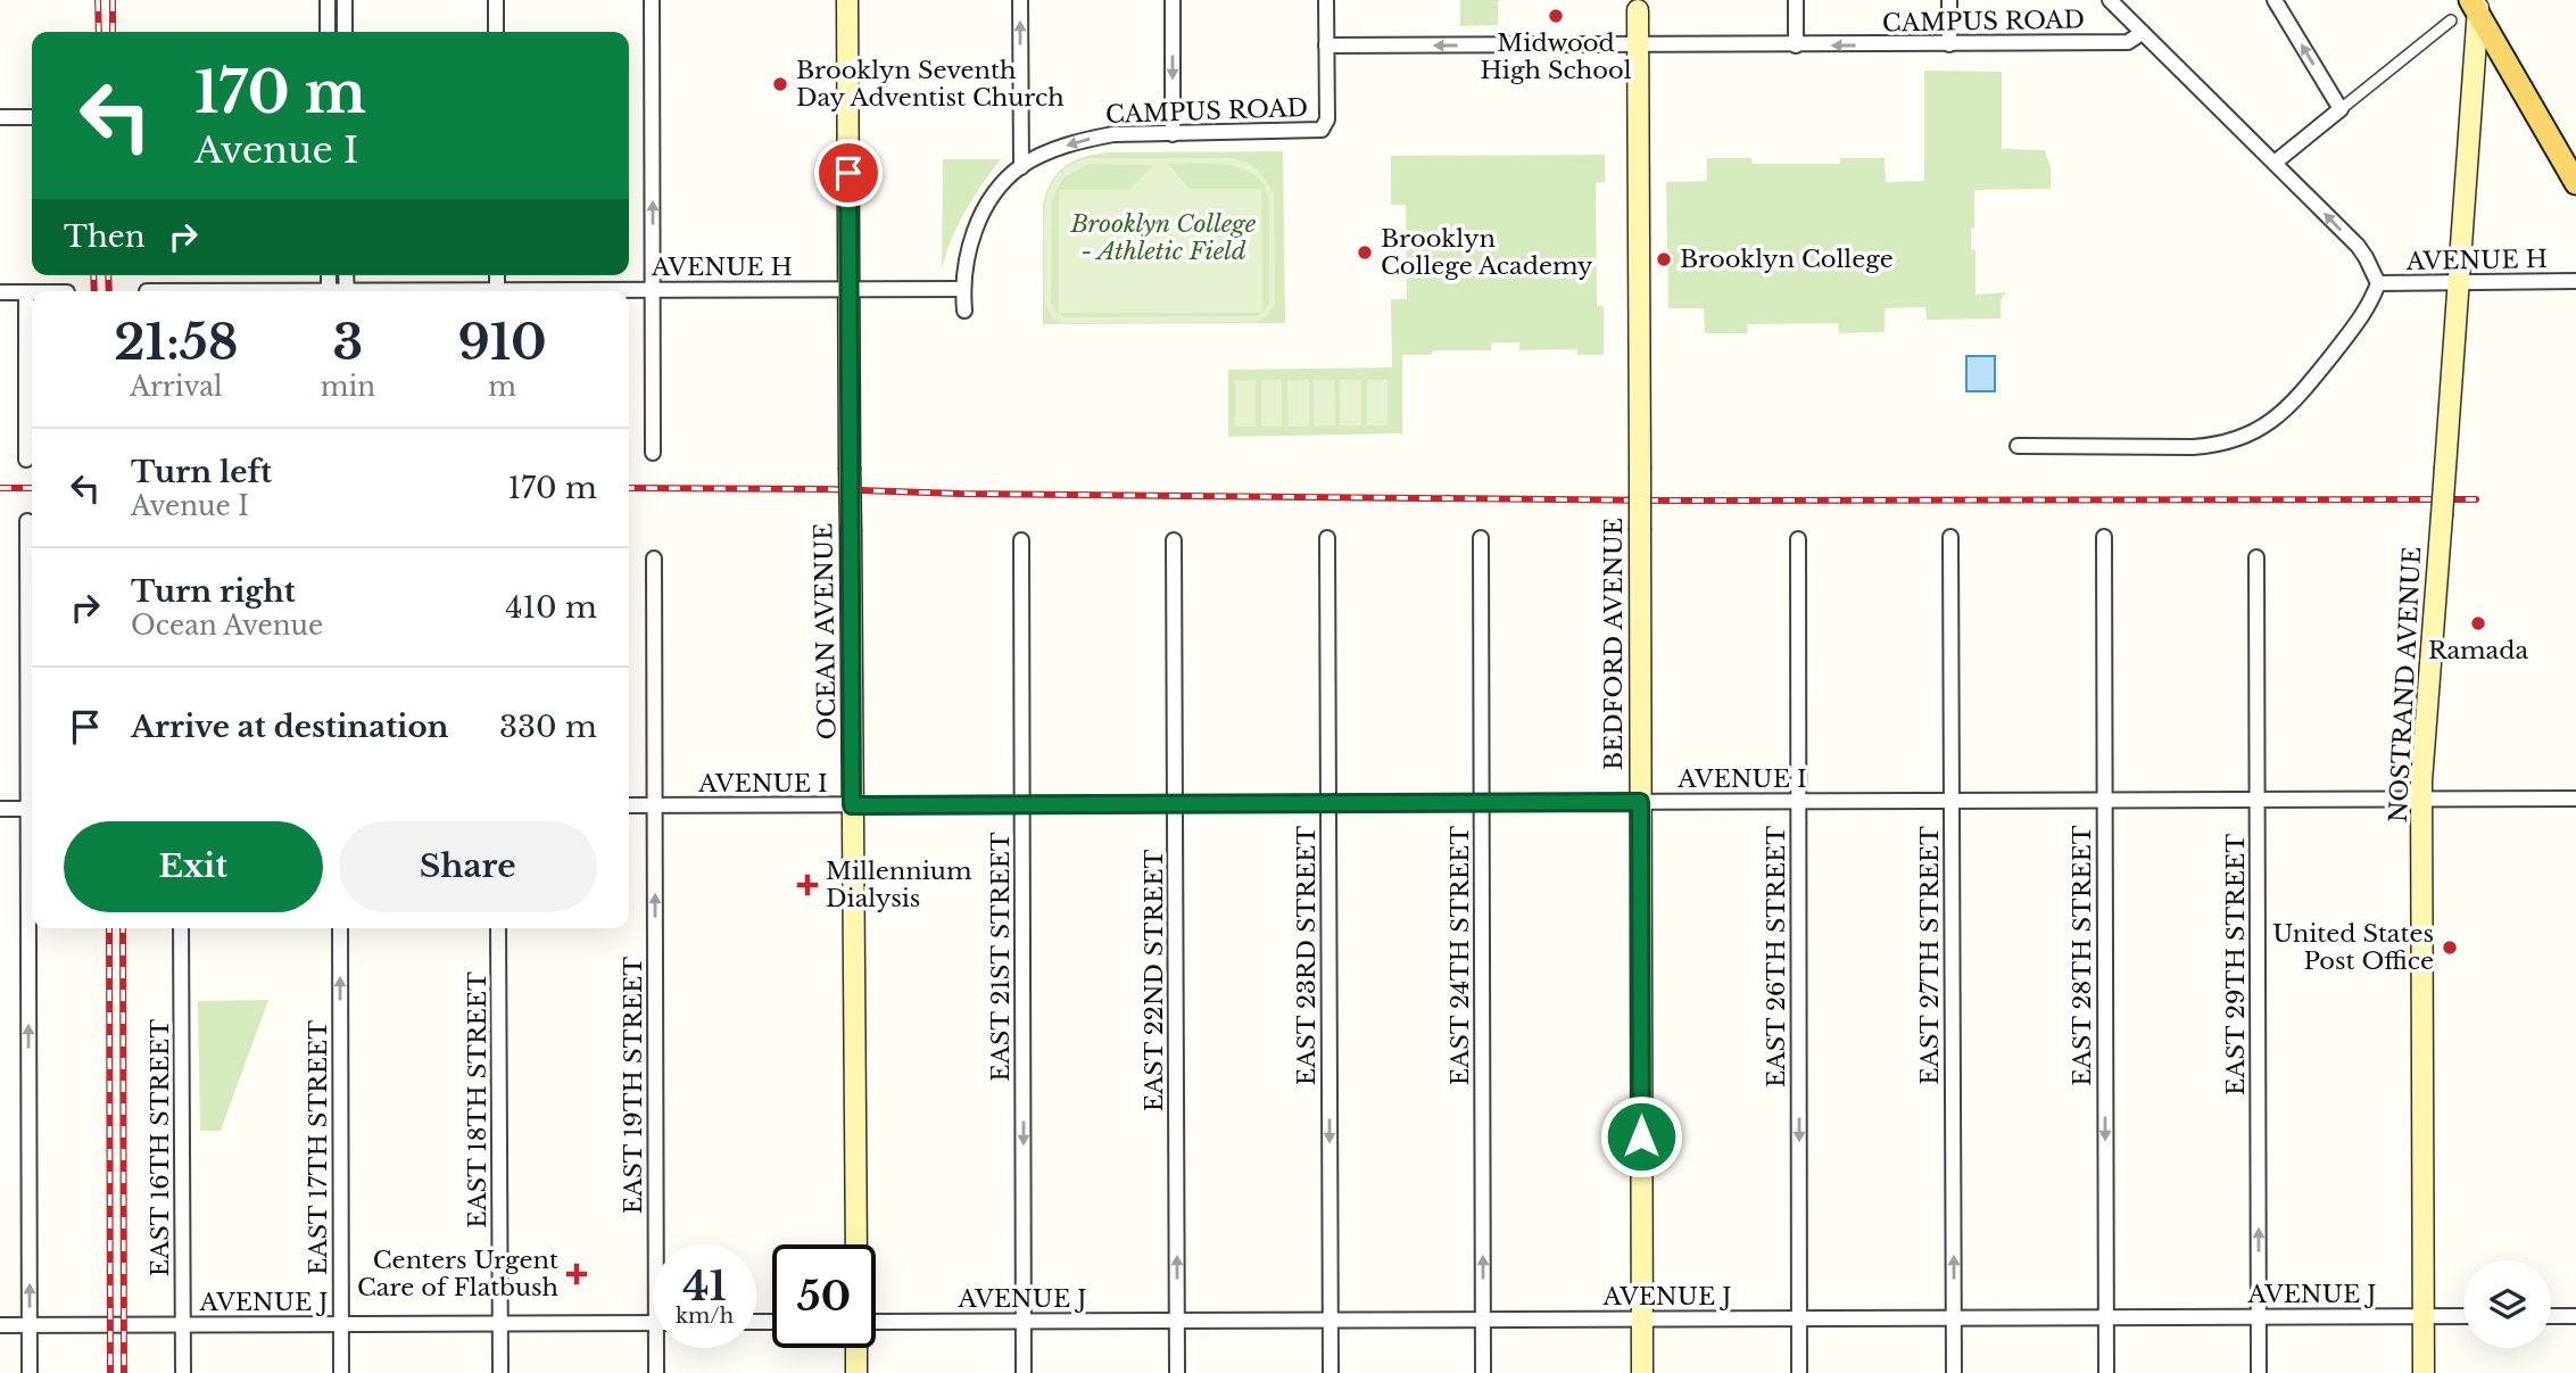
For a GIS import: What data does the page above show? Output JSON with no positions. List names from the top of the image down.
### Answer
{
  "streets": {
    "main road": ["OCEAN AVENUE", "BEDFORD AVENUE", "NOSTRAND AVENUE"],
    "street": [
      "CAMPUS ROAD",
      "AVENUE H",
      "AVENUE I",
      "EAST 23RD STREET",
      "EAST 24TH STREET",
      "EAST 27TH STREET",
      "EAST 28TH STREET",
      "EAST 21ST STREET",
      "EAST 26TH STREET",
      "EAST 29TH STREET",
      "EAST 22ND STREET",
      "EAST 19TH STREET",
      "EAST 18TH STREET",
      "EAST 16TH STREET",
      "EAST 17TH STREET",
      "AVENUE J"
    ]
  },
  "crossings": [
    ["CAMPUS ROAD", "AVENUE H"],
    ["CAMPUS ROAD", "BEDFORD AVENUE"],
    ["AVENUE H", "OCEAN AVENUE"],
    ["AVENUE H", "NOSTRAND AVENUE"],
    ["OCEAN AVENUE", "AVENUE I"],
    ["BEDFORD AVENUE", "AVENUE I"],
    ["BEDFORD AVENUE", "AVENUE J"],
    ["NOSTRAND AVENUE", "AVENUE I"],
    ["NOSTRAND AVENUE", "AVENUE J"],
    ["AVENUE I", "EAST 23RD STREET"],
    ["AVENUE I", "EAST 24TH STREET"],
    ["AVENUE I", "EAST 27TH STREET"],
    ["AVENUE I", "EAST 28TH STREET"],
    ["AVENUE I", "EAST 21ST STREET"],
    ["AVENUE I", "EAST 26TH STREET"],
    ["AVENUE I", "EAST 29TH STREET"],
    ["AVENUE I", "EAST 22ND STREET"],
    ["AVENUE I", "EAST 19TH STREET"],
    ["EAST 23RD STREET", "AVENUE J"],
    ["EAST 24TH STREET", "AVENUE J"],
    ["EAST 27TH STREET", "AVENUE J"],
    ["EAST 28TH STREET", "AVENUE J"],
    ["EAST 21ST STREET", "AVENUE J"],
    ["EAST 26TH STREET", "AVENUE J"],
    ["EAST 29TH STREET", "AVENUE J"],
    ["EAST 22ND STREET", "AVENUE J"],
    ["EAST 18TH STREET", "AVENUE J"],
    ["EAST 16TH STREET", "AVENUE J"],
    ["EAST 17TH STREET", "AVENUE J"]
  ],
  "one_way": [
    "CAMPUS ROAD",
    "EAST 23RD STREET",
    "EAST 24TH STREET",
    "EAST 27TH STREET",
    "EAST 28TH STREET",
    "EAST 21ST STREET",
    "EAST 26TH STREET",
    "EAST 29TH STREET",
    "EAST 22ND STREET",
    "EAST 19TH STREET",
    "EAST 17TH STREET"
  ],
  "parks": ["Brooklyn College - Athletic Field"],
  "places": {
    "other": [
      "Midwood High School",
      "Brooklyn Seventh Day Adventist Church",
      "Brooklyn College Academy",
      "Brooklyn College",
      "Ramada",
      "United States Post Office"
    ],
    "health": ["Millennium Dialysis", "Centers Urgent Care of Flatbush"]
  },
  "page": {
    "turn": ["170 m", "Avenue I"],
    "then": "Then",
    "eta": [
      "21:58",
      "Arrival",
      "3",
      "min",
      "910",
      "m"
    ],
    "list": [
      {
        "name": "Turn left",
        "note": "Avenue I",
        "value": "170 m"
      },
      {
        "name": "Turn right",
        "note": "Ocean Avenue",
        "value": "410 m"
      },
      {
        "name": "Arrive at destination",
        "value": "330 m"
      }
    ],
    "buttons": ["Exit", "Share"],
    "speed": "41 km/h",
    "limit": "50"
  }
}
